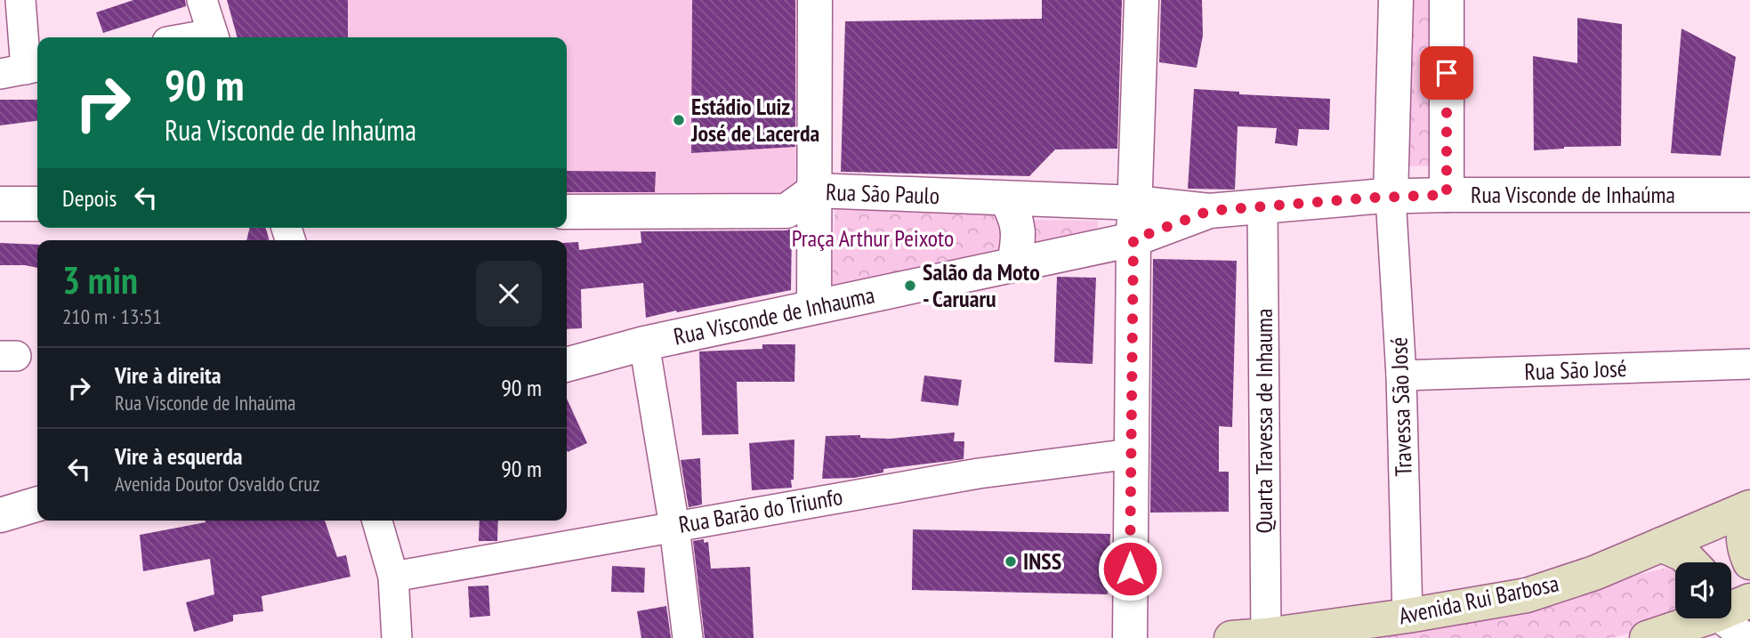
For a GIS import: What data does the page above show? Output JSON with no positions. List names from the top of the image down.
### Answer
{
  "streets": {
    "main road": ["Avenida Rui Barbosa"],
    "street": [
      "Rua São Paulo",
      "Rua Visconde de Inhaúma",
      "Rua Visconde de Inhauma",
      "Rua São José",
      "Travessa São José",
      "Quarta Travessa de Inhauma",
      "Rua Barão do Triunfo"
    ]
  },
  "crossings": [
    ["Rua São Paulo", "Rua Visconde de Inhaúma"],
    ["Rua Visconde de Inhaúma", "Rua Visconde de Inhauma"],
    ["Rua Visconde de Inhaúma", "Travessa São José"],
    ["Rua Visconde de Inhaúma", "Quarta Travessa de Inhauma"],
    ["Rua São José", "Travessa São José"],
    ["Travessa São José", "Avenida Rui Barbosa"],
    ["Quarta Travessa de Inhauma", "Avenida Rui Barbosa"]
  ],
  "parks": ["Praça Arthur Peixoto"],
  "places": ["Estádio Luiz José de Lacerda", "Salão da Moto - Caruaru", "INSS"],
  "page": {
    "turn": ["90 m", "Rua Visconde de Inhaúma"],
    "then": "Depois",
    "heading": ["3 min", "210 m · 13:51"],
    "list": [
      {
        "name": "Vire à direita",
        "note": "Rua Visconde de Inhaúma",
        "value": "90 m"
      },
      {
        "name": "Vire à esquerda",
        "note": "Avenida Doutor Osvaldo Cruz",
        "value": "90 m"
      }
    ]
  }
}
